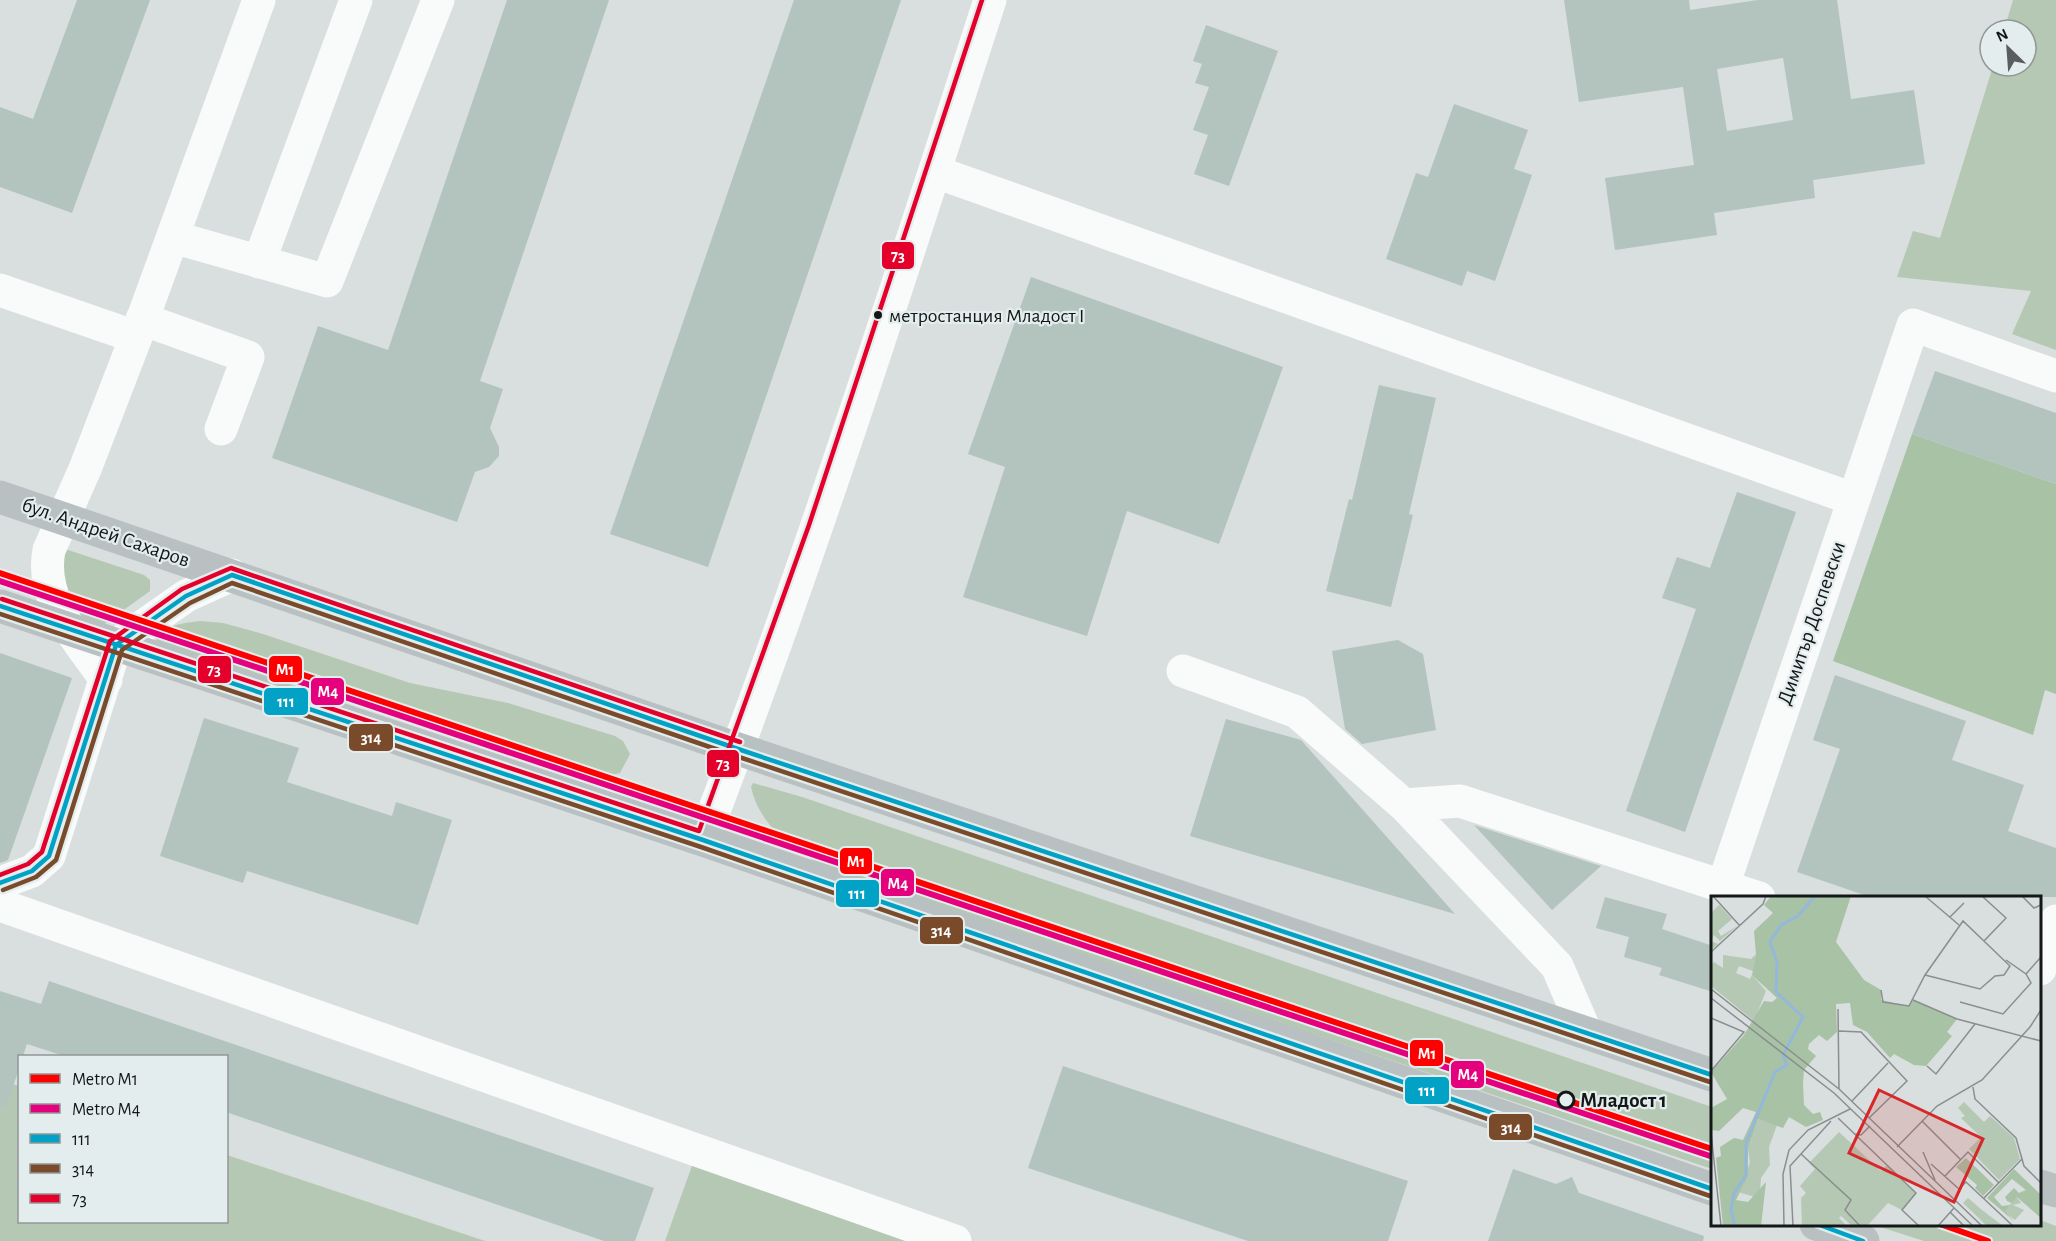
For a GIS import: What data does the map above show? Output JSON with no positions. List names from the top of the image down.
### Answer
{
  "streets": {
    "main road": ["бул. Андрей Сахаров"],
    "street": ["Димитър Доспевски"]
  },
  "places": ["метростанция Младост I", "Младост 1"],
  "lines": [
    "transit line 73",
    "metro line M1",
    "transit line 111",
    "metro line M4",
    "transit line 314"
  ],
  "legend": [
    "Metro M1",
    "Metro M4",
    "111",
    "314",
    "73"
  ],
  "north": "top left"
}
